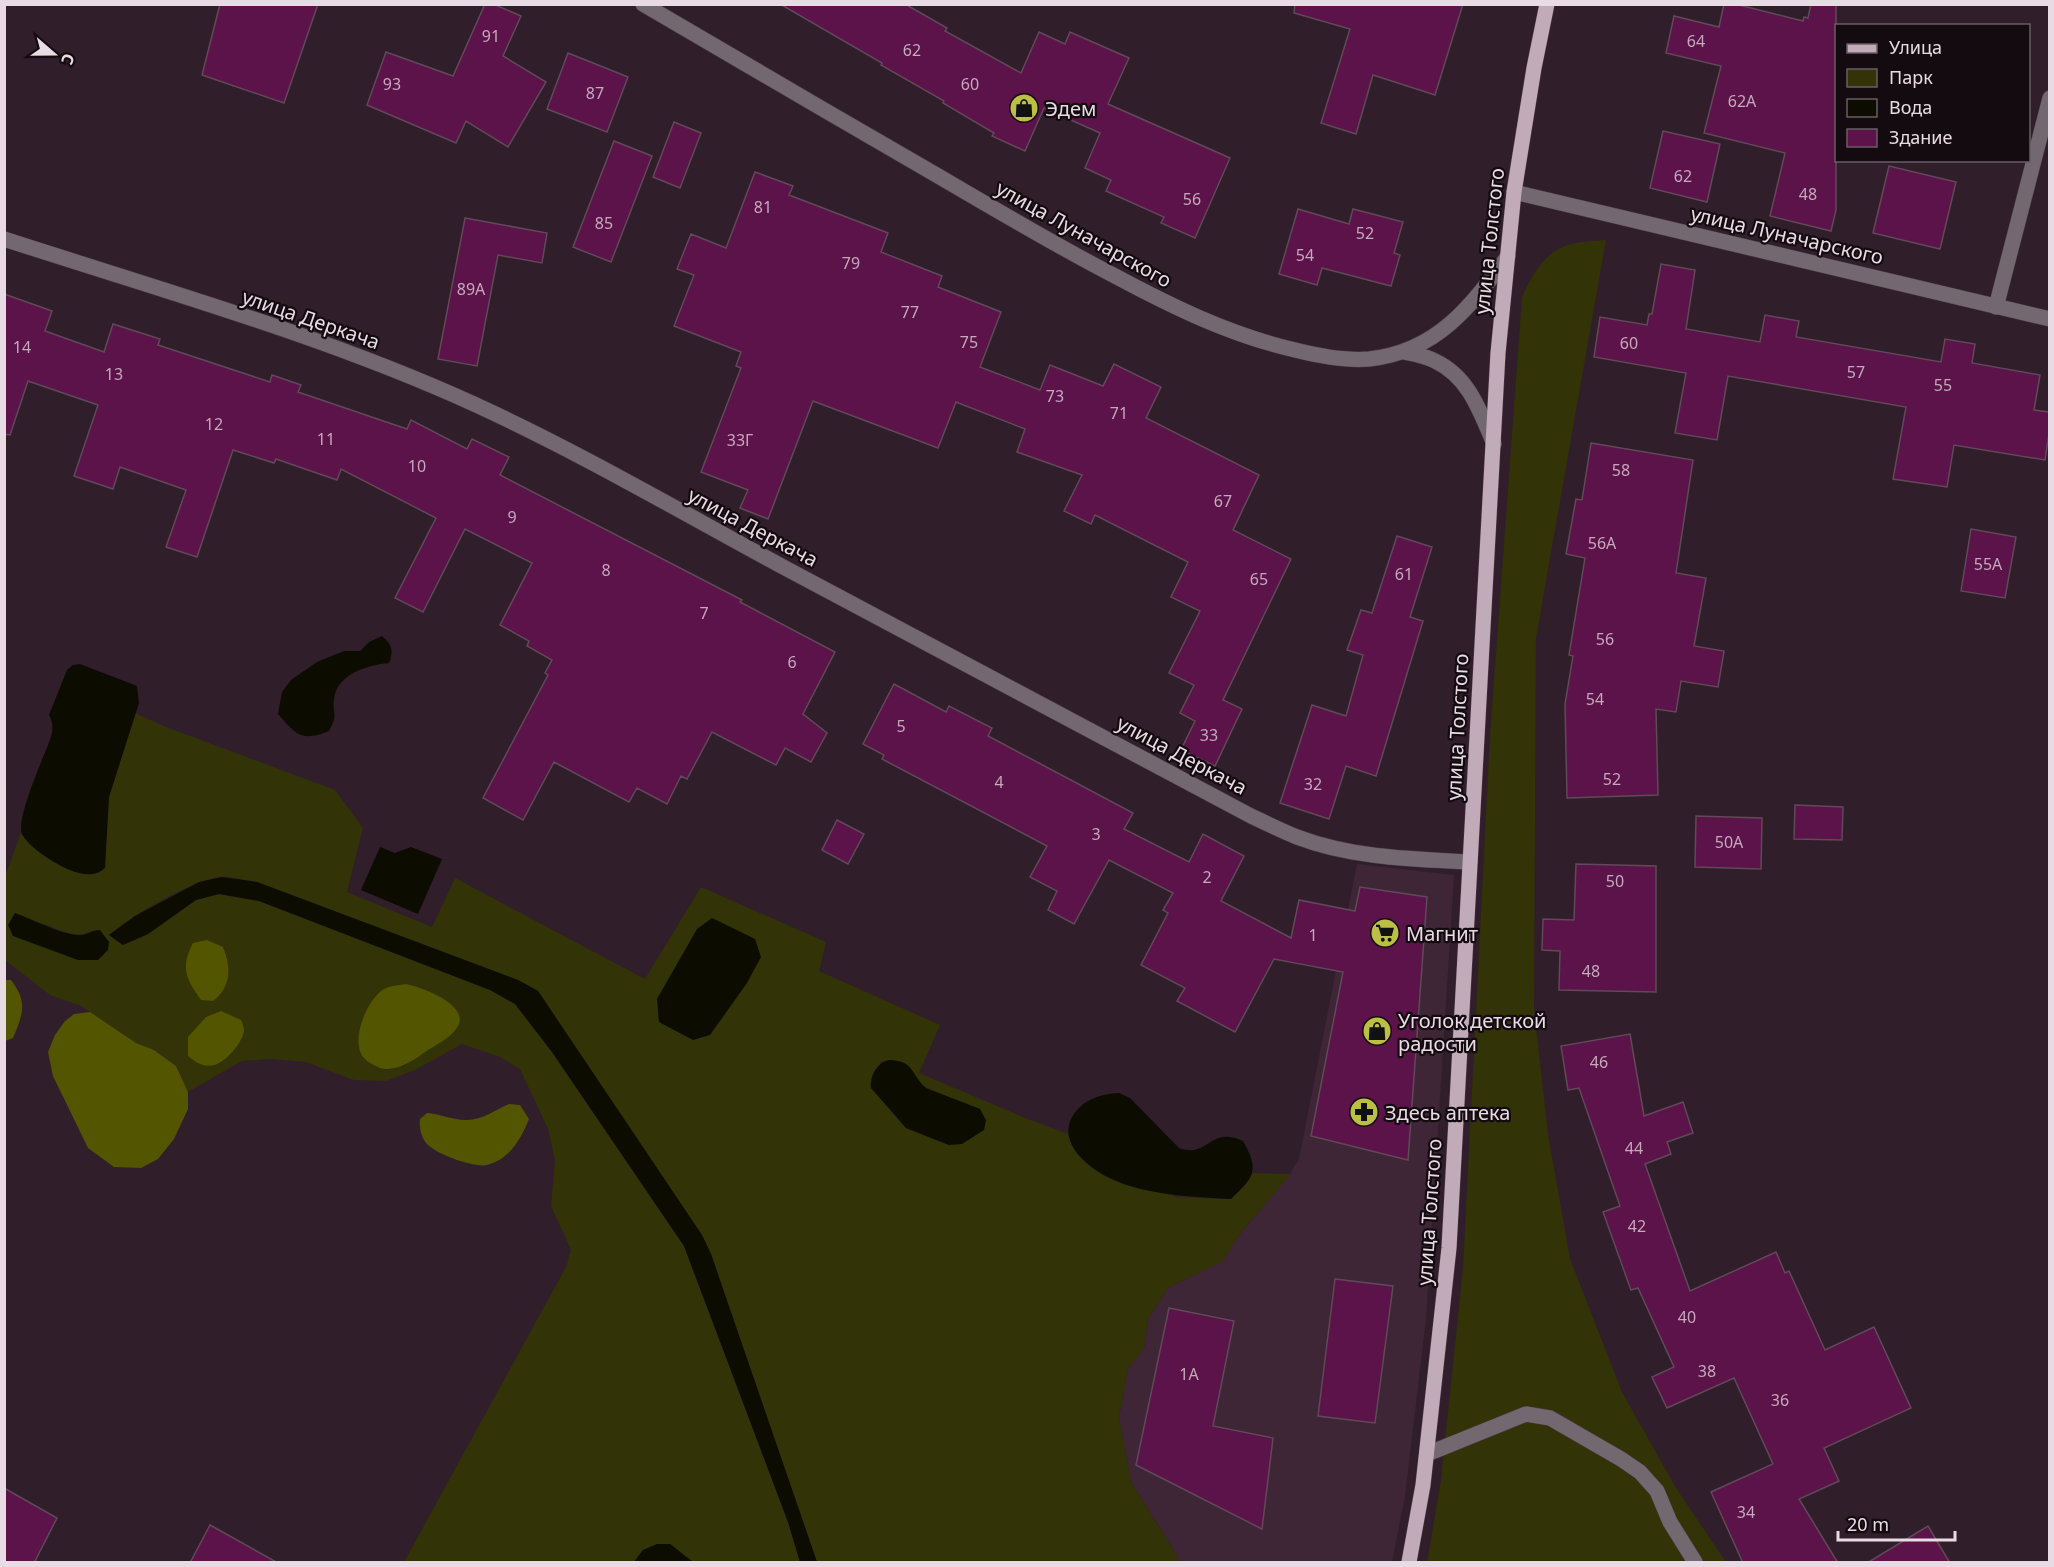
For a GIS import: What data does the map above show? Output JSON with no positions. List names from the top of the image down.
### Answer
{
  "streets": {
    "main road": ["улица Толстого"],
    "street": ["улица Луначарского", "улица Деркача"]
  },
  "crossings": [
    ["улица Луначарского", "улица Толстого"],
    ["улица Толстого", "улица Деркача"]
  ],
  "places": {
    "shop": ["Эдем", "Уголок детской радости"],
    "supermarket": ["Магнит"],
    "pharmacy": ["Здесь аптека"]
  },
  "house_numbers": [
    "91",
    "64",
    "62",
    "93",
    "60",
    "87",
    "62А",
    "62",
    "48",
    "56",
    "81",
    "85",
    "52",
    "54",
    "79",
    "89А",
    "77",
    "75",
    "60",
    "14",
    "57",
    "13",
    "55",
    "73",
    "71",
    "12",
    "11",
    "33Г",
    "10",
    "58",
    "67",
    "9",
    "56А",
    "55А",
    "8",
    "61",
    "65",
    "7",
    "56",
    "6",
    "54",
    "5",
    "33",
    "52",
    "4",
    "32",
    "3",
    "50А",
    "2",
    "50",
    "1",
    "48",
    "46",
    "44",
    "42",
    "40",
    "38",
    "1А",
    "36",
    "34"
  ],
  "legend": [
    "Улица",
    "Парк",
    "Вода",
    "Здание"
  ],
  "scale_bar": "20 m",
  "north": "right"
}
